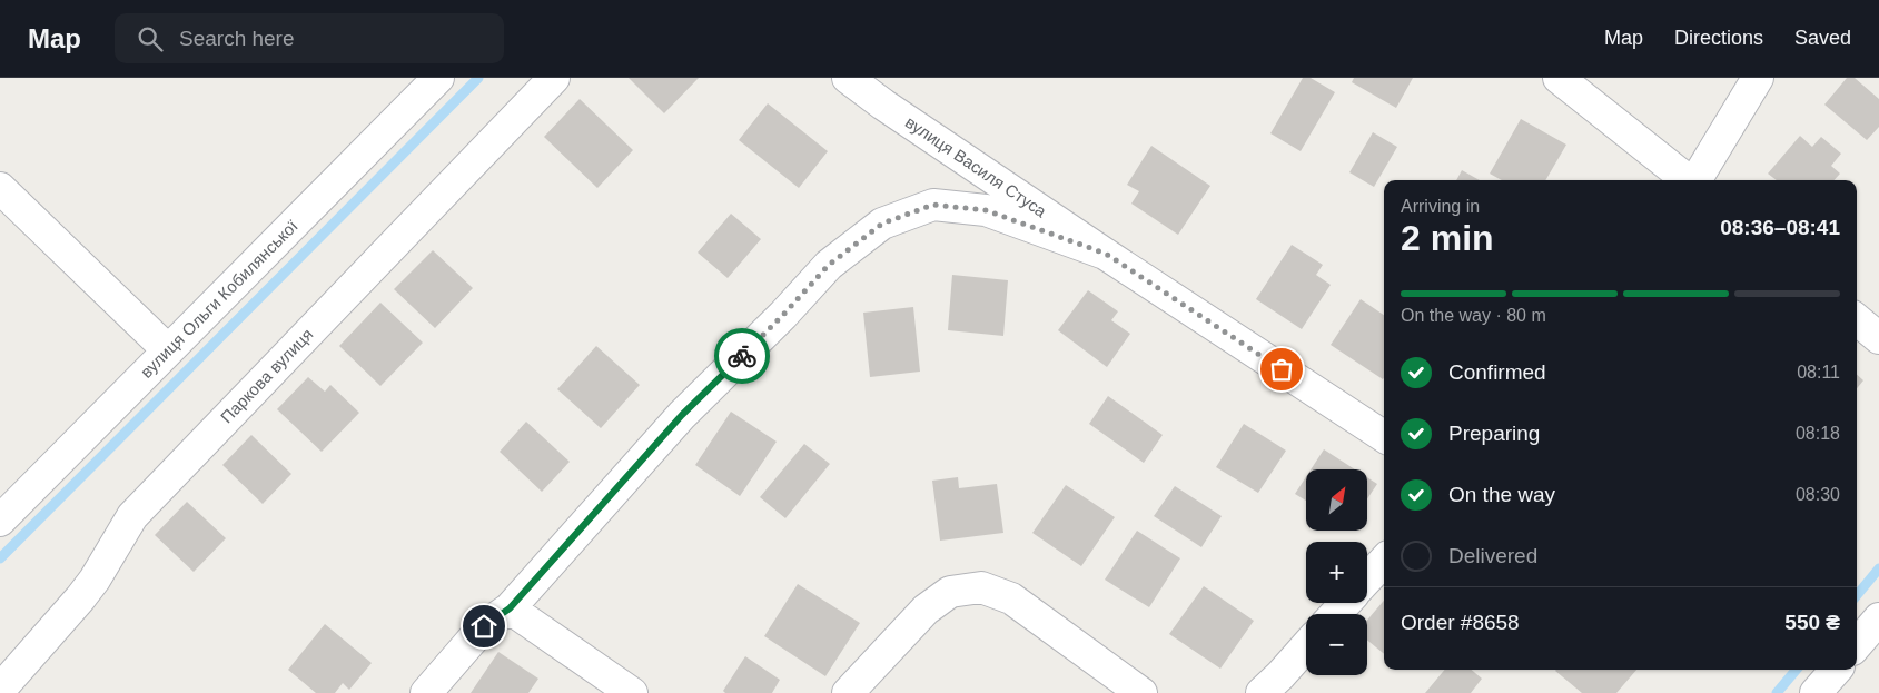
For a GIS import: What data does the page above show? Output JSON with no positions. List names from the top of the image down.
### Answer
{
  "streets": {
    "street": ["вулиця Василя Стуса", "вулиця Ольги Кобилянської", "Паркова вулиця"]
  },
  "north": "top right",
  "page": {
    "header": "Map",
    "search": "Search here",
    "nav": ["Map", "Directions", "Saved"],
    "heading": ["2 min", "Arriving in", "08:36–08:41"],
    "panel": ["Order #8658", "550 ₴"],
    "bar": "On the way · 80 m",
    "list": [
      ["Confirmed", "08:11"],
      ["Preparing", "08:18"],
      ["On the way", "08:30"],
      "Delivered"
    ],
    "map_buttons": ["+", "−"]
  }
}
